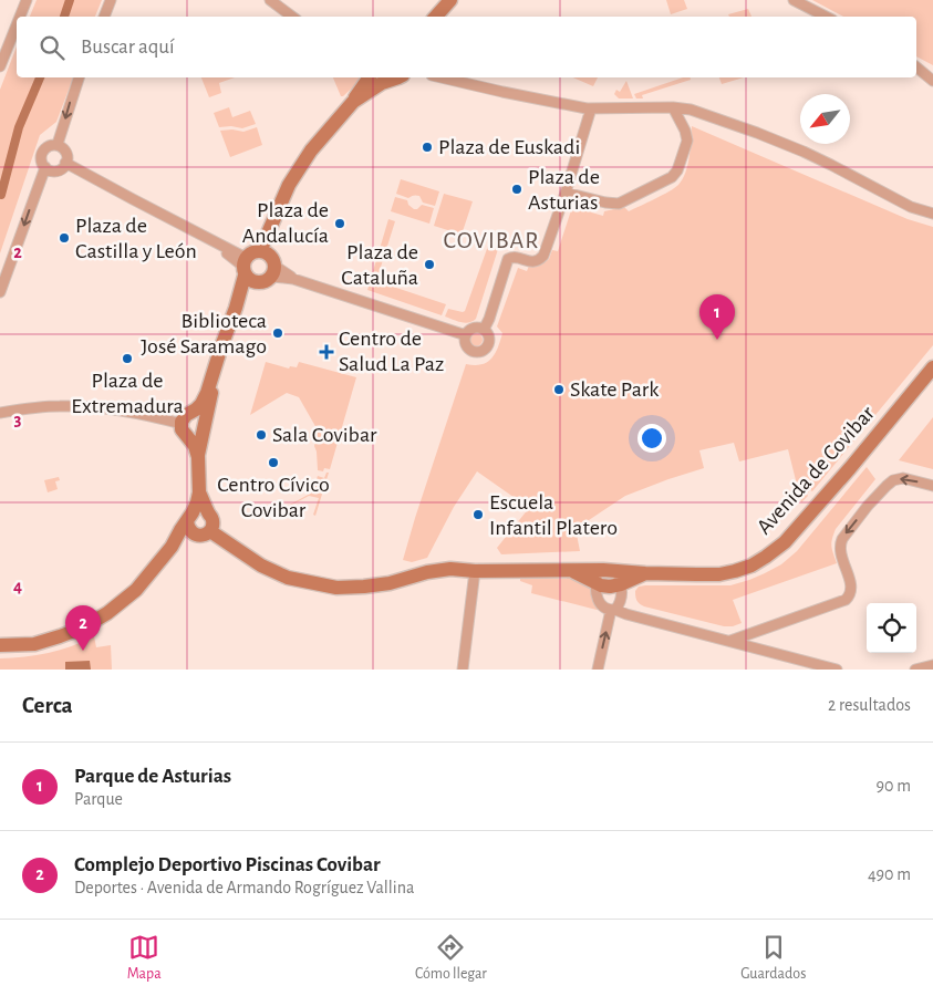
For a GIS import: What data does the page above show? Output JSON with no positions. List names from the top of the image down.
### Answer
{
  "streets": {
    "street": ["Avenida de Covibar"]
  },
  "districts": ["COVIBAR"],
  "places": {
    "other": [
      "Plaza de Euskadi",
      "Plaza de Asturias",
      "Plaza de Andalucía",
      "Plaza de Castilla y León",
      "Plaza de Cataluña",
      "Biblioteca José Saramago",
      "Plaza de Extremadura",
      "Skate Park",
      "Sala Covibar",
      "Centro Cívico Covibar",
      "Escuela Infantil Platero"
    ],
    "health": ["Centro de Salud La Paz"]
  },
  "north": "bottom left",
  "page": {
    "search": "Buscar aquí",
    "pins": ["1", "2"],
    "heading": ["Cerca", "2 resultados"],
    "list": [
      {
        "mark": "1",
        "name": "Parque de Asturias",
        "note": "Parque",
        "value": "90 m"
      },
      {
        "mark": "2",
        "name": "Complejo Deportivo Piscinas Covibar",
        "note": "Deportes · Avenida de Armando Rogríguez Vallina",
        "value": "490 m"
      }
    ],
    "nav": ["Mapa", "Cómo llegar", "Guardados"]
  },
  "grid": {
    "rows": ["2", "3", "4"]
  }
}
